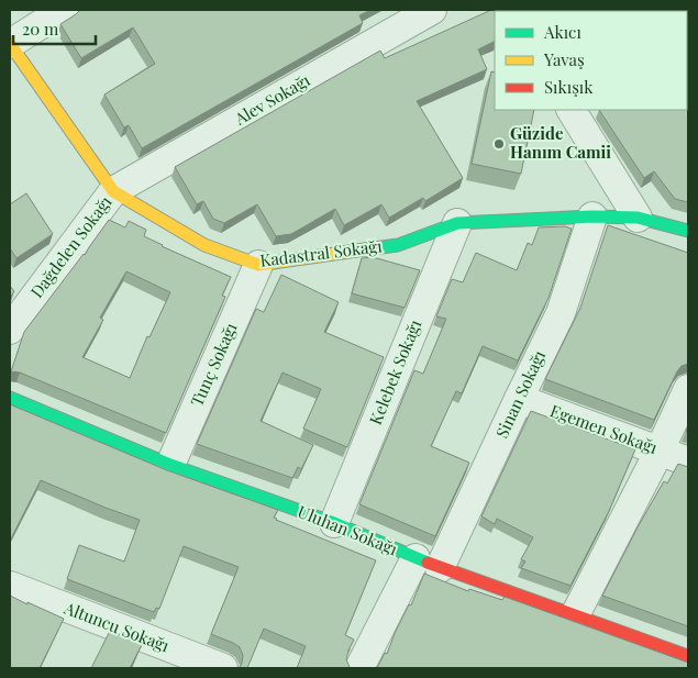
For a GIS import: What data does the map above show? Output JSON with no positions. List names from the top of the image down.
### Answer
{
  "streets": {
    "street": [
      "Alev Sokağı",
      "Dağdelen Sokağı",
      "Kadastral Sokağı",
      "Tunç Sokağı",
      "Kelebek Sokağı",
      "Sinan Sokağı",
      "Egemen Sokağı",
      "Uluhan Sokağı",
      "Altuncu Sokağı"
    ]
  },
  "crossings": [
    ["Alev Sokağı", "Dağdelen Sokağı"],
    ["Alev Sokağı", "Kadastral Sokağı"],
    ["Dağdelen Sokağı", "Kadastral Sokağı"],
    ["Kadastral Sokağı", "Tunç Sokağı"],
    ["Kadastral Sokağı", "Kelebek Sokağı"],
    ["Kadastral Sokağı", "Sinan Sokağı"],
    ["Tunç Sokağı", "Uluhan Sokağı"],
    ["Kelebek Sokağı", "Uluhan Sokağı"],
    ["Sinan Sokağı", "Egemen Sokağı"],
    ["Sinan Sokağı", "Uluhan Sokağı"]
  ],
  "places": ["Güzide Hanım Camii"],
  "legend": ["Akıcı", "Yavaş", "Sıkışık"],
  "scale_bar": "20 m"
}
